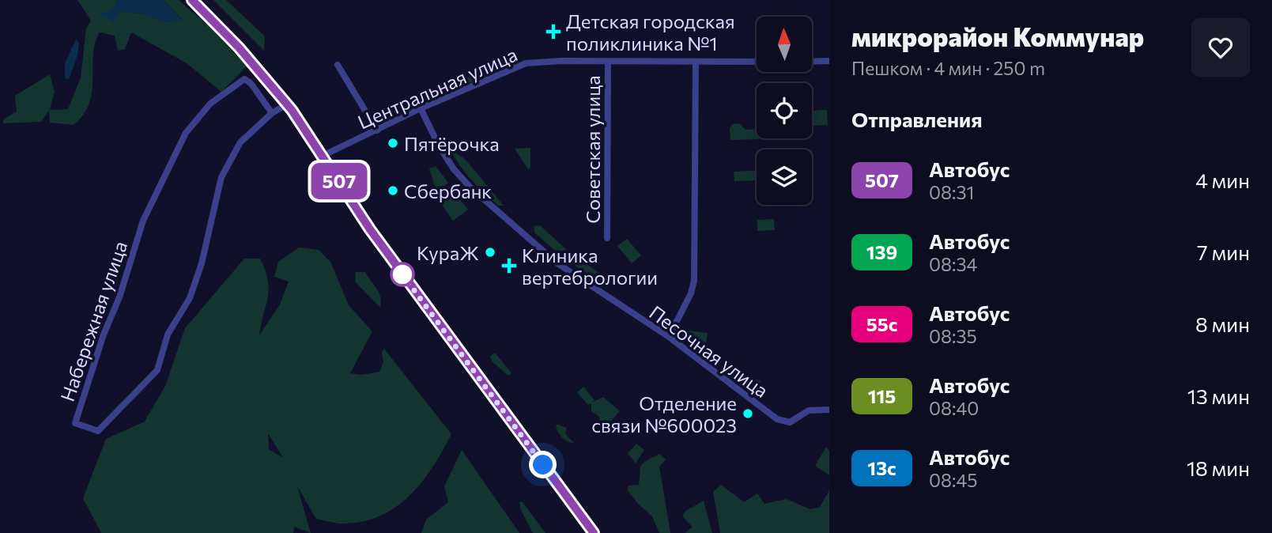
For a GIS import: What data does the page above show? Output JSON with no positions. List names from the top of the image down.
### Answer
{
  "streets": {
    "street": [
      "Центральная улица",
      "Советская улица",
      "Набережная улица",
      "Песочная улица"
    ]
  },
  "crossings": [
    ["Центральная улица", "Советская улица"],
    ["Центральная улица", "Песочная улица"]
  ],
  "places": {
    "health": ["Детская городская поликлиника №1", "Клиника вертебрологии"],
    "other": [
      "Пятёрочка",
      "Сбербанк",
      "КураЖ",
      "Отделение связи №600023"
    ]
  },
  "lines": ["bus line 507"],
  "north": "top",
  "page": {
    "on_map": "507",
    "heading": [
      ["микрорайон Коммунар", "Пешком · 4 мин · 250 m"],
      "Отправления"
    ],
    "list": [
      {
        "mark": "507",
        "name": "Автобус",
        "note": "08:31",
        "value": "4 мин"
      },
      {
        "mark": "139",
        "name": "Автобус",
        "note": "08:34",
        "value": "7 мин"
      },
      {
        "mark": "55с",
        "name": "Автобус",
        "note": "08:35",
        "value": "8 мин"
      },
      {
        "mark": "115",
        "name": "Автобус",
        "note": "08:40",
        "value": "13 мин"
      },
      {
        "mark": "13с",
        "name": "Автобус",
        "note": "08:45",
        "value": "18 мин"
      }
    ]
  }
}
